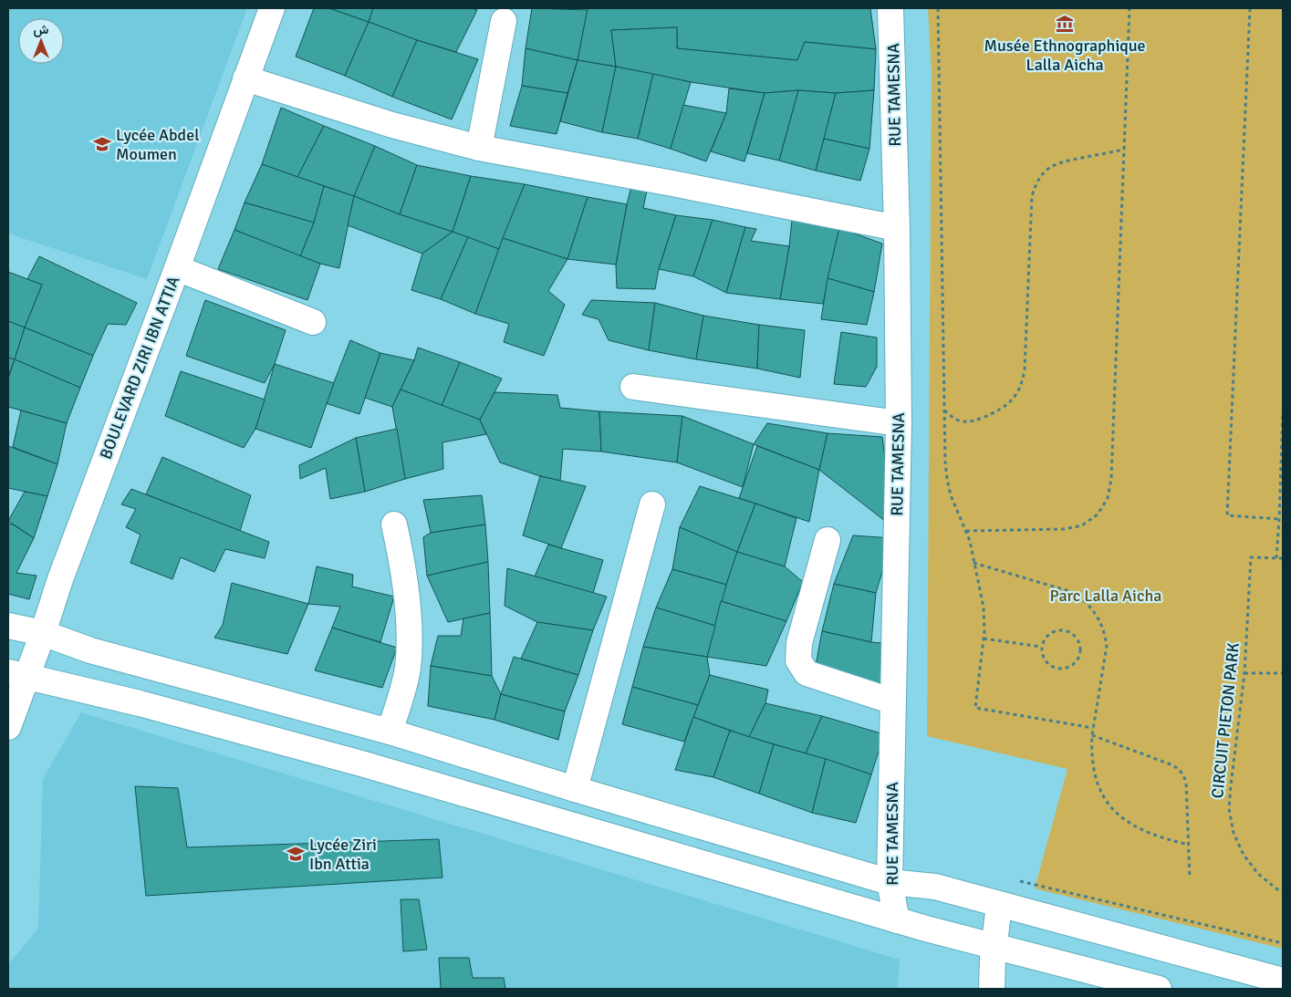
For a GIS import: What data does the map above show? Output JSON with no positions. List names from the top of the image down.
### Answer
{
  "streets": {
    "street": ["RUE TAMESNA", "BOULEVARD ZIRI IBN ATTIA"],
    "path": ["CIRCUIT PIETON PARK"]
  },
  "parks": ["Parc Lalla Aicha"],
  "places": {
    "museum": ["Musée Ethnographique Lalla Aicha"],
    "school or university": ["Lycée Abdel Moumen", "Lycée Ziri Ibn Attia"]
  },
  "north": "top"
}
